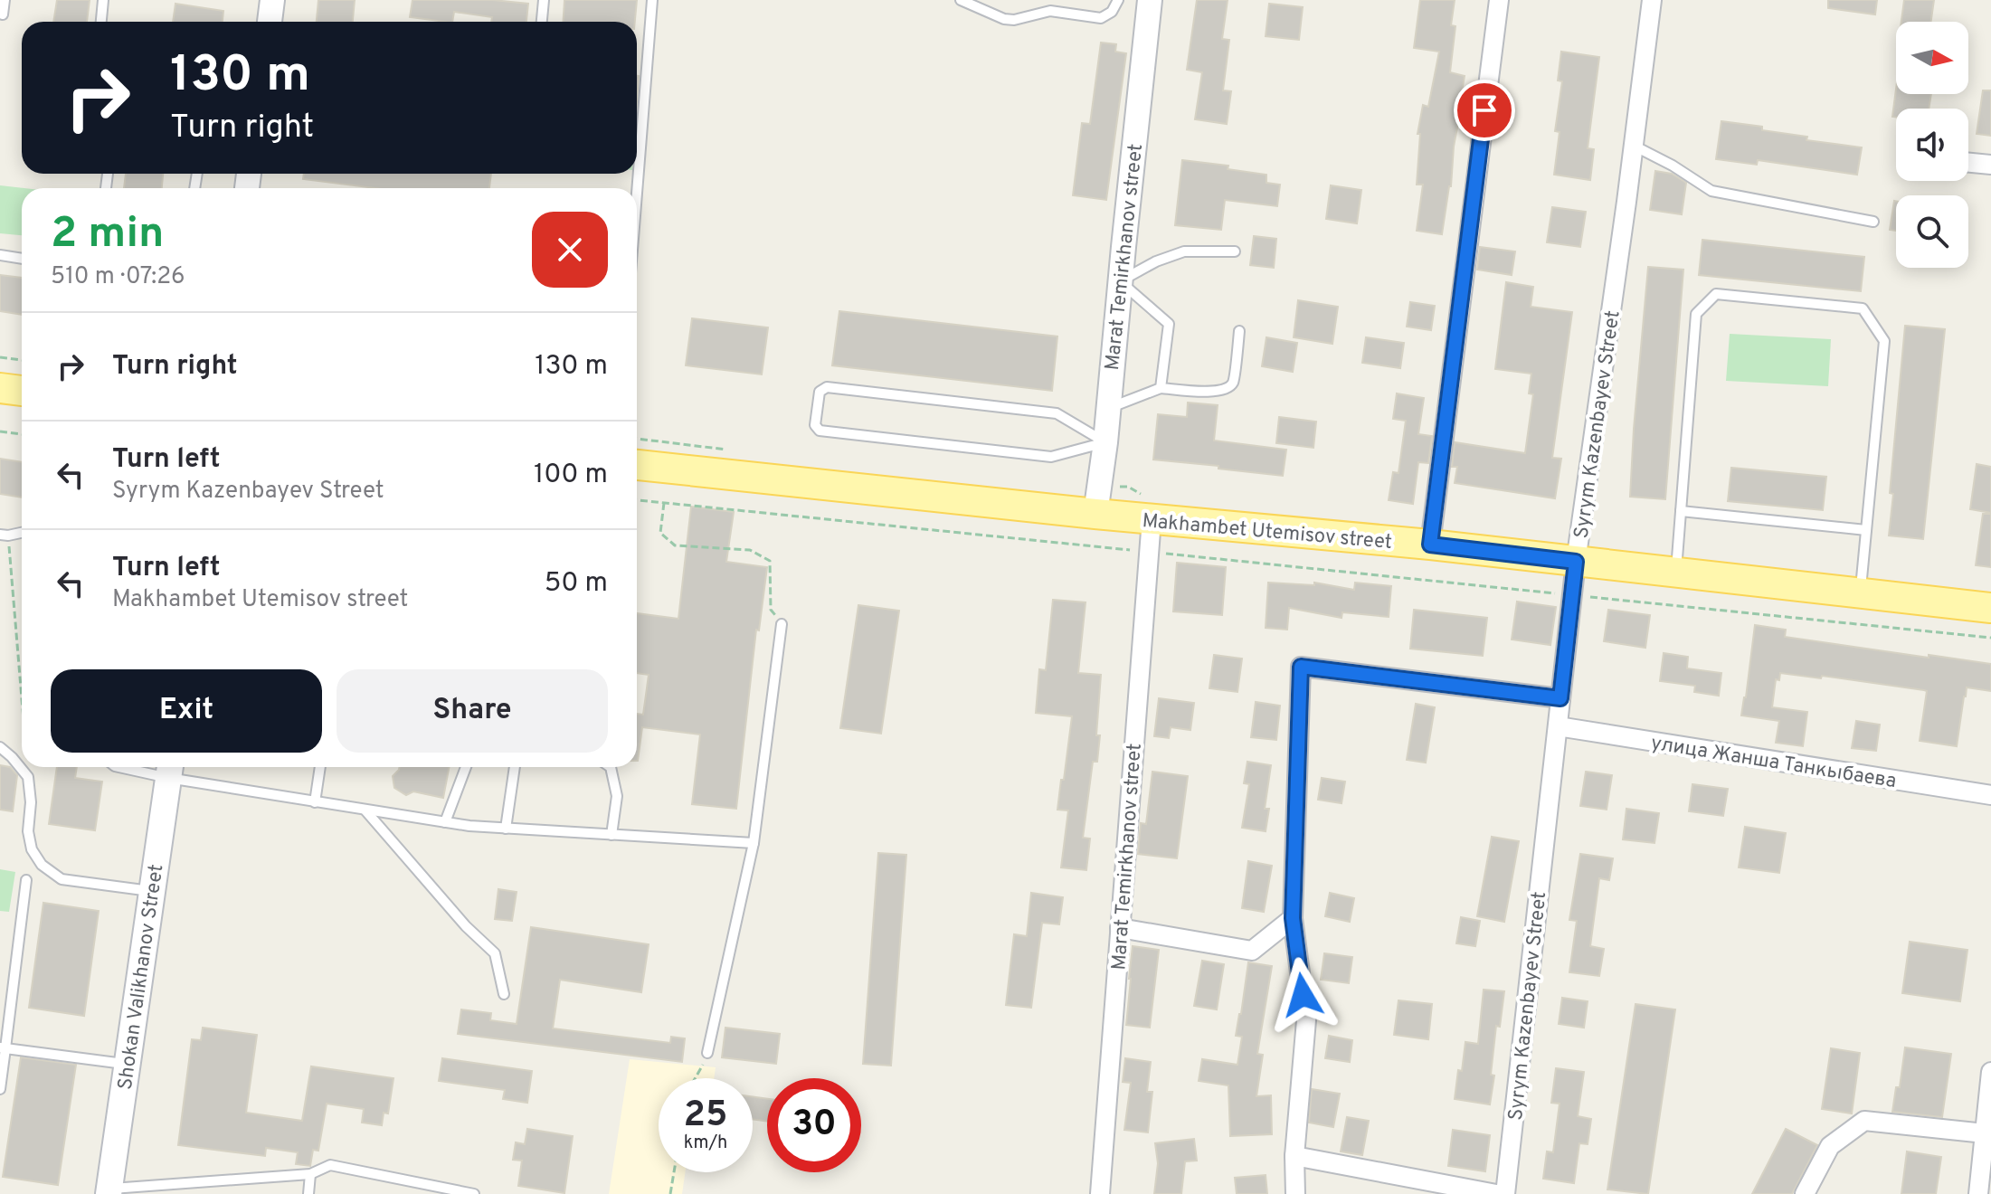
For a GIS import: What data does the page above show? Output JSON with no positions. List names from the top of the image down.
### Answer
{
  "streets": {
    "main road": ["Makhambet Utemisov street", "Shokan Valikhanov Street"],
    "street": ["Marat Temirkhanov street", "Syrym Kazenbayev Street", "улица Жанша Танкыбаева"]
  },
  "crossings": [
    ["Marat Temirkhanov street", "Makhambet Utemisov street"],
    ["Syrym Kazenbayev Street", "Makhambet Utemisov street"],
    ["Syrym Kazenbayev Street", "улица Жанша Танкыбаева"]
  ],
  "north": "right",
  "page": {
    "turn": ["130 m", "Turn right"],
    "heading": ["2 min", "510 m · 07:26"],
    "list": [
      {
        "name": "Turn right",
        "value": "130 m"
      },
      {
        "name": "Turn left",
        "note": "Syrym Kazenbayev Street",
        "value": "100 m"
      },
      {
        "name": "Turn left",
        "note": "Makhambet Utemisov street",
        "value": "50 m"
      }
    ],
    "buttons": ["Exit", "Share"],
    "speed": "25 km/h",
    "limit": "30"
  }
}
